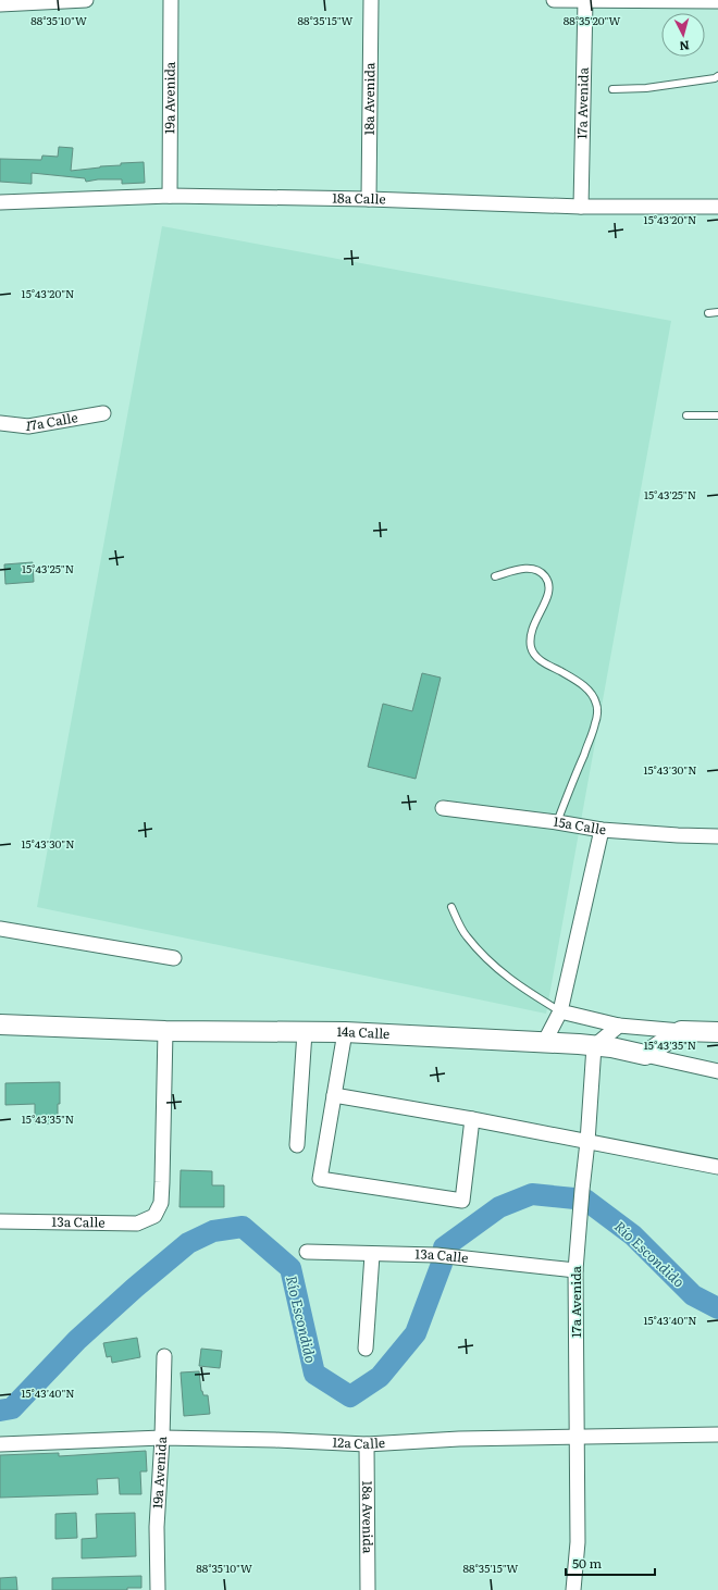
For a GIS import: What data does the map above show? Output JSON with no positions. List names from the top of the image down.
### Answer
{
  "streets": {
    "street": [
      "19a Avenida",
      "18a Avenida",
      "17a Avenida",
      "18a Calle",
      "17a Calle",
      "15a Calle",
      "14a Calle",
      "13a Calle",
      "12a Calle"
    ]
  },
  "crossings": [
    ["19a Avenida", "18a Calle"],
    ["19a Avenida", "12a Calle"],
    ["18a Avenida", "18a Calle"],
    ["18a Avenida", "12a Calle"],
    ["17a Avenida", "18a Calle"],
    ["17a Avenida", "14a Calle"],
    ["17a Avenida", "13a Calle"],
    ["17a Avenida", "12a Calle"],
    ["14a Calle", "13a Calle"]
  ],
  "water": ["Río Escondido"],
  "scale_bar": "50 m",
  "north": "bottom",
  "coordinates": [
    "88°35'10\"W",
    "88°35'15\"W",
    "88°35'20\"W",
    "15°43'20\"N",
    "15°43'25\"N",
    "15°43'30\"N",
    "15°43'35\"N",
    "15°43'40\"N"
  ]
}
